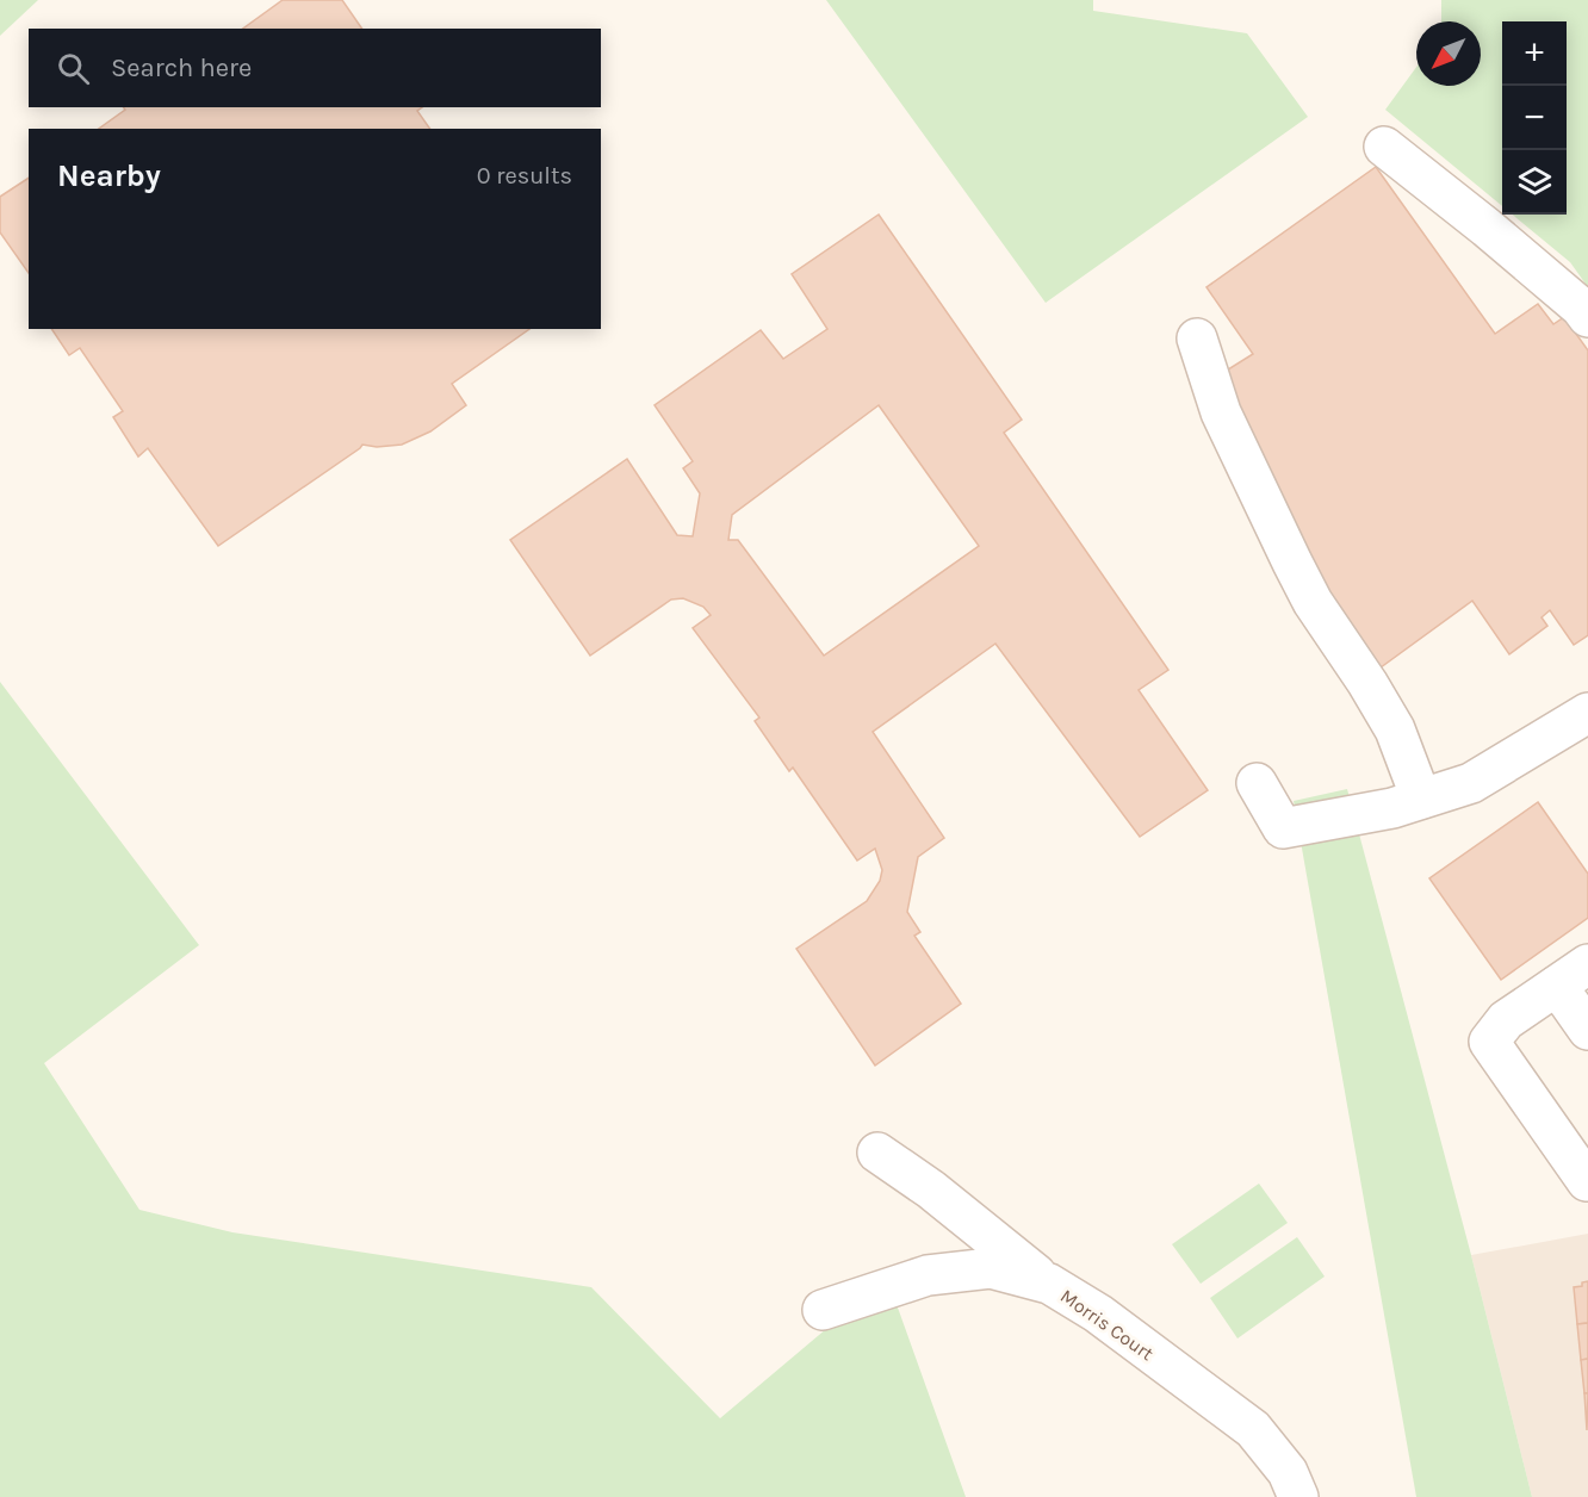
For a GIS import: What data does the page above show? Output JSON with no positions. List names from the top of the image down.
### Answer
{
  "streets": {
    "street": ["Morris Court"]
  },
  "north": "bottom left",
  "page": {
    "map_buttons": ["+", "−"],
    "search": "Search here",
    "heading": ["Nearby", "0 results"]
  }
}
